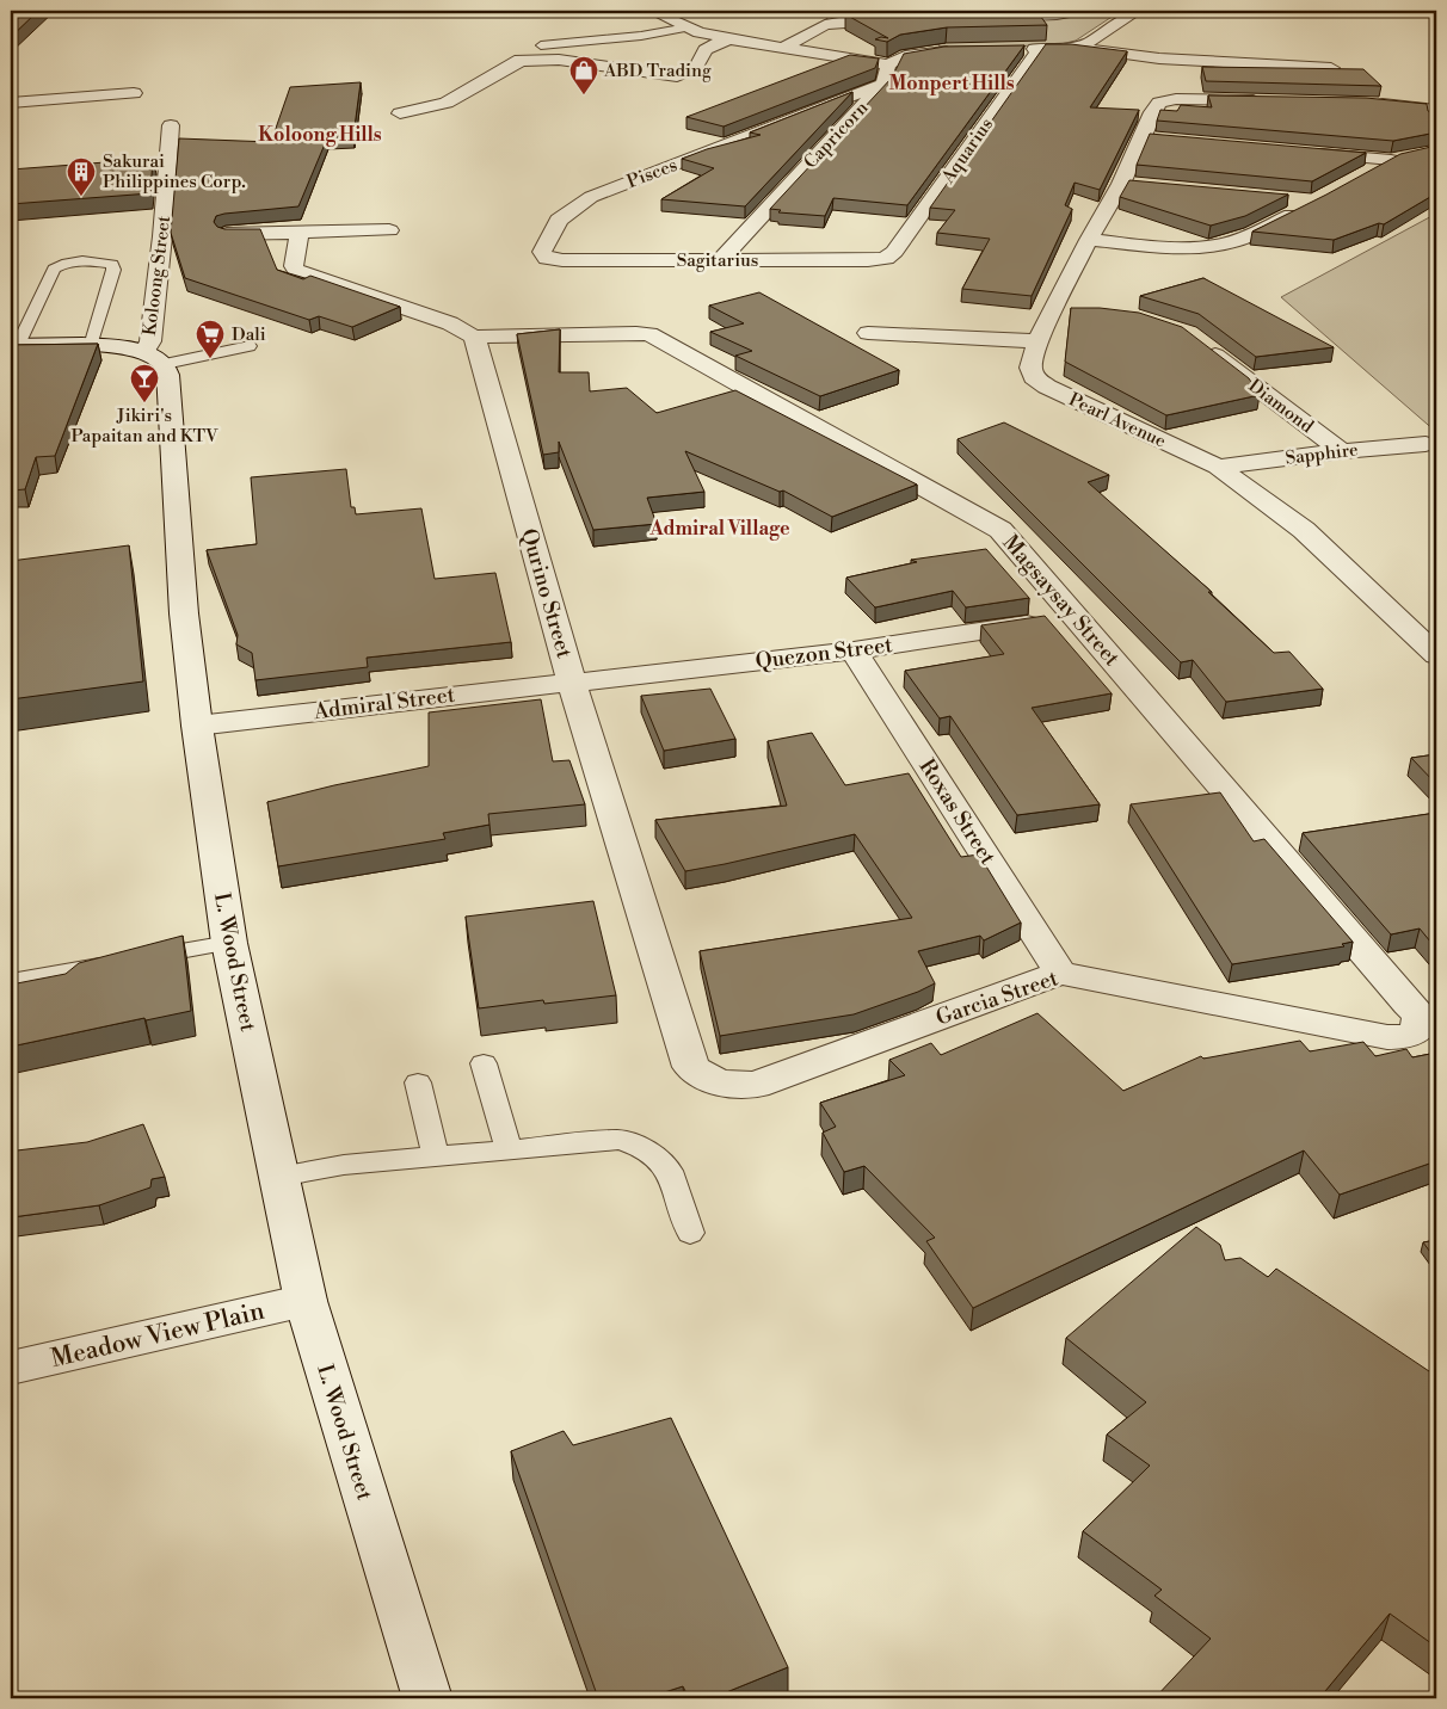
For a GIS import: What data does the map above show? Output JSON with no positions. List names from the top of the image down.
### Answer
{
  "streets": {
    "street": [
      "Capricorn",
      "Aquarius",
      "Pisces",
      "Sagitarius",
      "Koloong Street",
      "Diamond",
      "Pearl Avenue",
      "Sapphire",
      "Qurino Street",
      "Magsaysay Street",
      "Quezon Street",
      "Admiral Street",
      "Roxas Street",
      "L. Wood Street",
      "Garcia Street",
      "Meadow View Plain"
    ]
  },
  "crossings": [
    ["Capricorn", "Pisces"],
    ["Capricorn", "Sagitarius"],
    ["Aquarius", "Sagitarius"],
    ["Pisces", "Sagitarius"],
    ["Diamond", "Sapphire"],
    ["Pearl Avenue", "Sapphire"],
    ["Qurino Street", "Magsaysay Street"],
    ["Qurino Street", "Quezon Street"],
    ["Qurino Street", "Admiral Street"],
    ["Qurino Street", "Garcia Street"],
    ["Magsaysay Street", "Quezon Street"],
    ["Magsaysay Street", "Garcia Street"],
    ["Quezon Street", "Admiral Street"],
    ["Quezon Street", "Roxas Street"],
    ["Admiral Street", "L. Wood Street"],
    ["Roxas Street", "Garcia Street"],
    ["L. Wood Street", "Meadow View Plain"]
  ],
  "districts": ["Monpert Hills", "Koloong Hills", "Admiral Village"],
  "places": {
    "shop": ["ABD Trading"],
    "building": ["Sakurai Philippines Corp."],
    "supermarket": ["Dali"],
    "bar": ["Jikiri's Papaitan and KTV"]
  }
}
